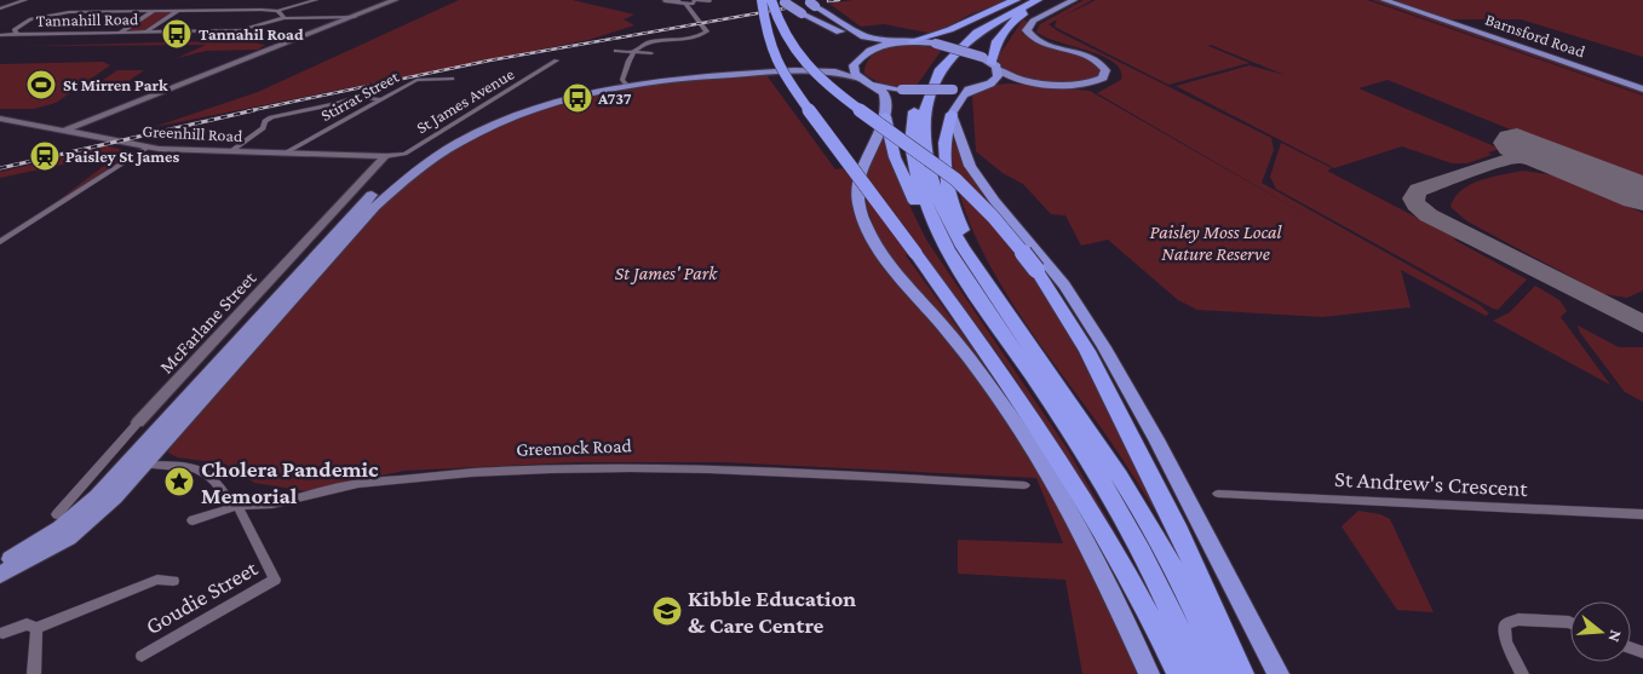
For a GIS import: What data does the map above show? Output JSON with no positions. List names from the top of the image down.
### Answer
{
  "streets": {
    "main road": ["Barnsford Road"],
    "street": [
      "Tannahill Road",
      "Stirrat Street",
      "St James Avenue",
      "Greenhill Road",
      "McFarlane Street",
      "Greenock Road",
      "St Andrew's Crescent",
      "Goudie Street"
    ]
  },
  "crossings": [
    ["Stirrat Street", "Greenhill Road"],
    ["St James Avenue", "Greenhill Road"],
    ["St James Avenue", "McFarlane Street"],
    ["Greenhill Road", "McFarlane Street"],
    ["Greenock Road", "Goudie Street"]
  ],
  "parks": ["Paisley Moss Local Nature Reserve", "St James' Park"],
  "places": {
    "bus stop": ["Tannahil Road", "A737"],
    "sports": ["St Mirren Park"],
    "station": ["Paisley St James"],
    "place": ["Cholera Pandemic Memorial"],
    "school or university": ["Kibble Education & Care Centre"]
  },
  "north": "right"
}
